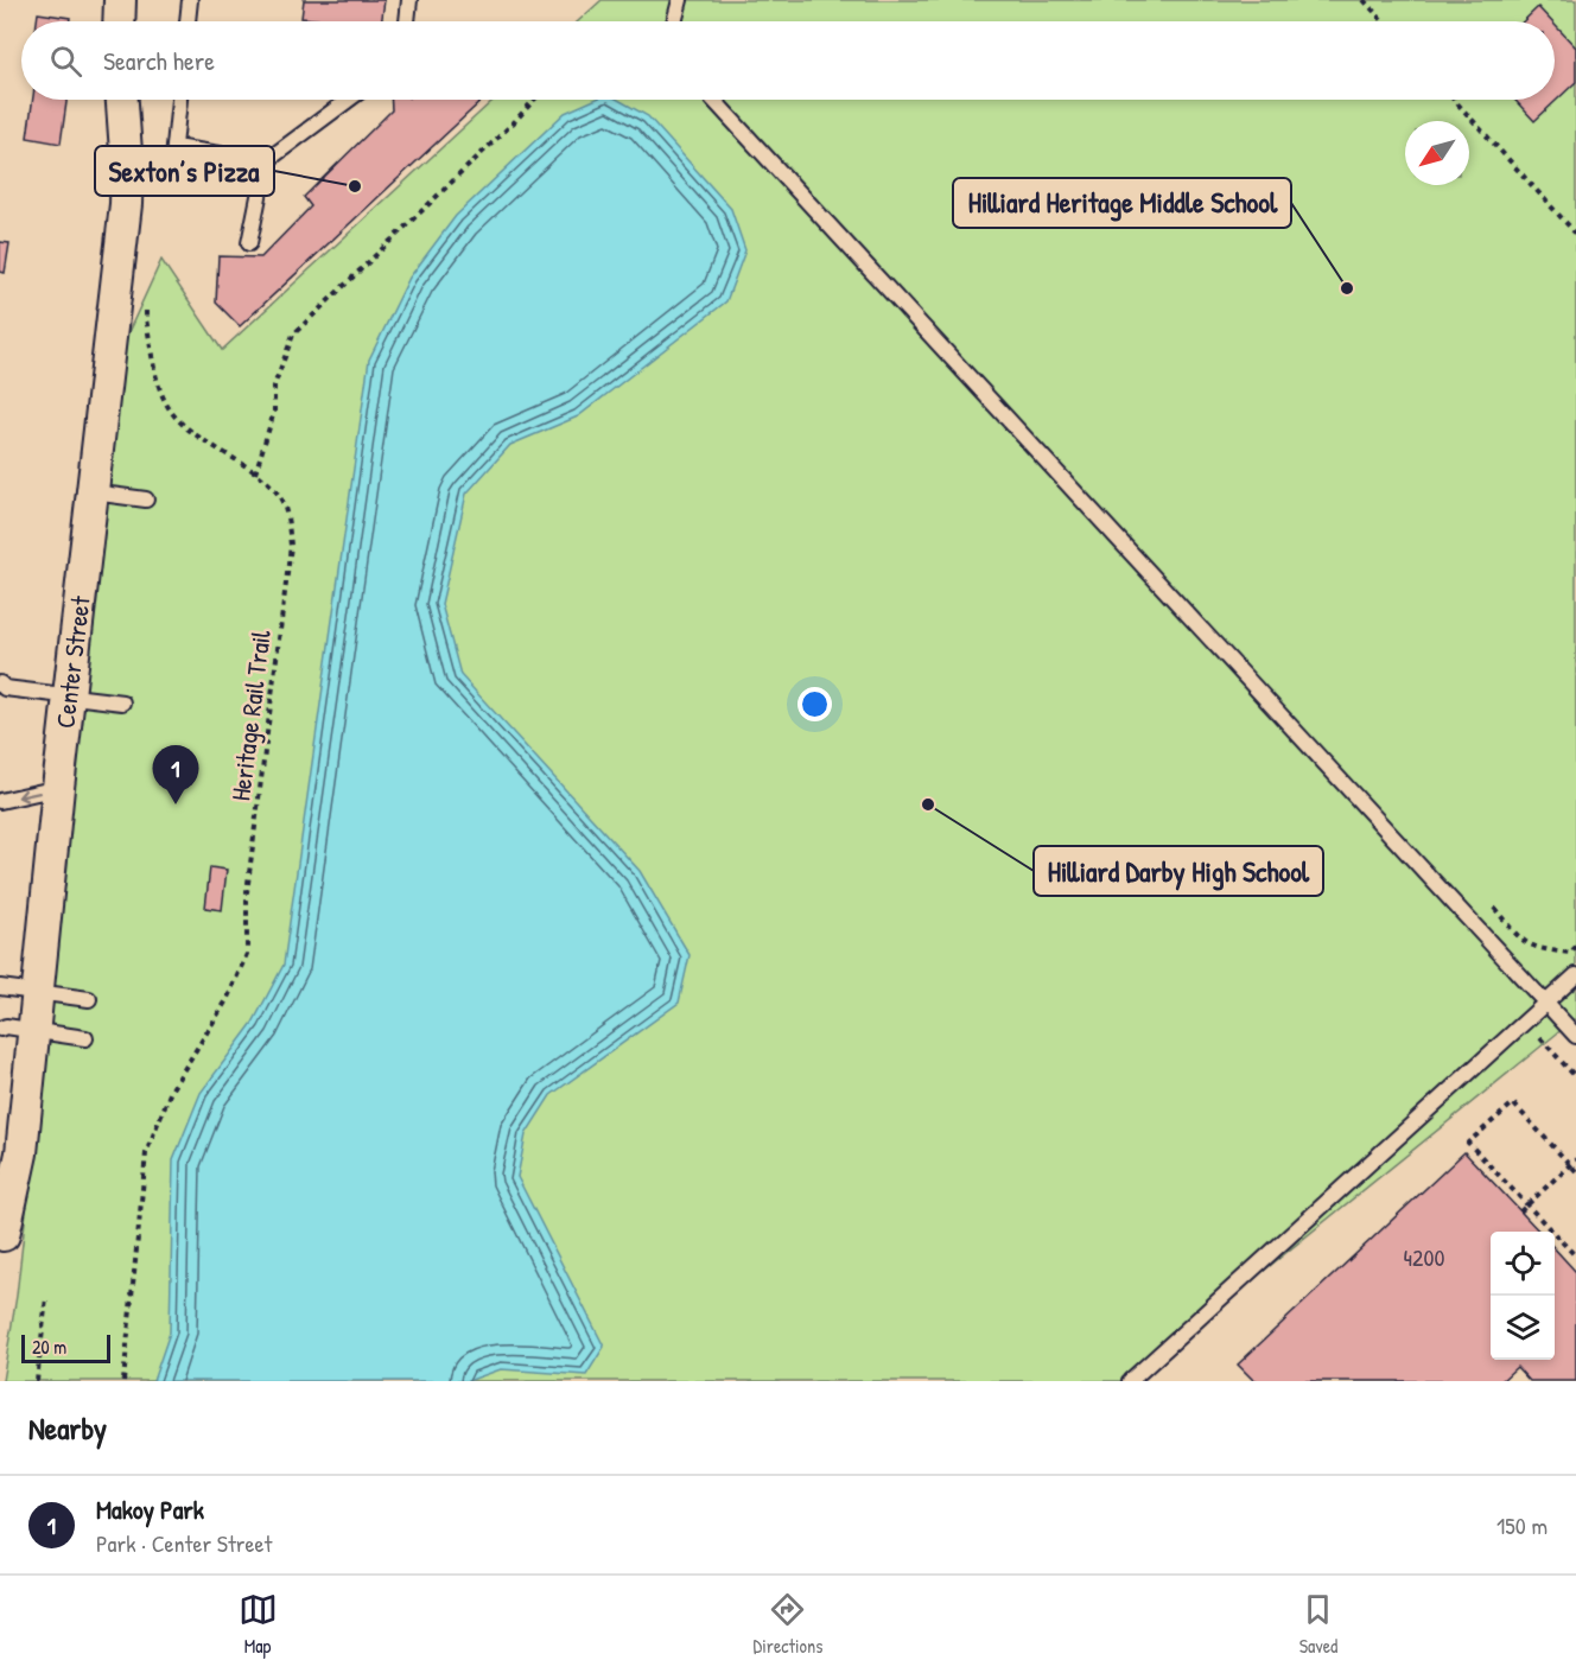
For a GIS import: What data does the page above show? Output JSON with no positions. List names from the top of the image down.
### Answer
{
  "streets": {
    "street": ["Center Street"],
    "path": ["Heritage Rail Trail"]
  },
  "places": ["Sexton’s Pizza", "Hilliard Heritage Middle School", "Hilliard Darby High School"],
  "house_numbers": ["4200"],
  "scale_bar": "20 m",
  "north": "bottom left",
  "page": {
    "search": "Search here",
    "pins": "1",
    "scale": "20 m",
    "heading": "Nearby",
    "list": [
      {
        "mark": "1",
        "name": "Makoy Park",
        "note": "Park · Center Street",
        "value": "150 m"
      }
    ],
    "nav": ["Map", "Directions", "Saved"]
  }
}
